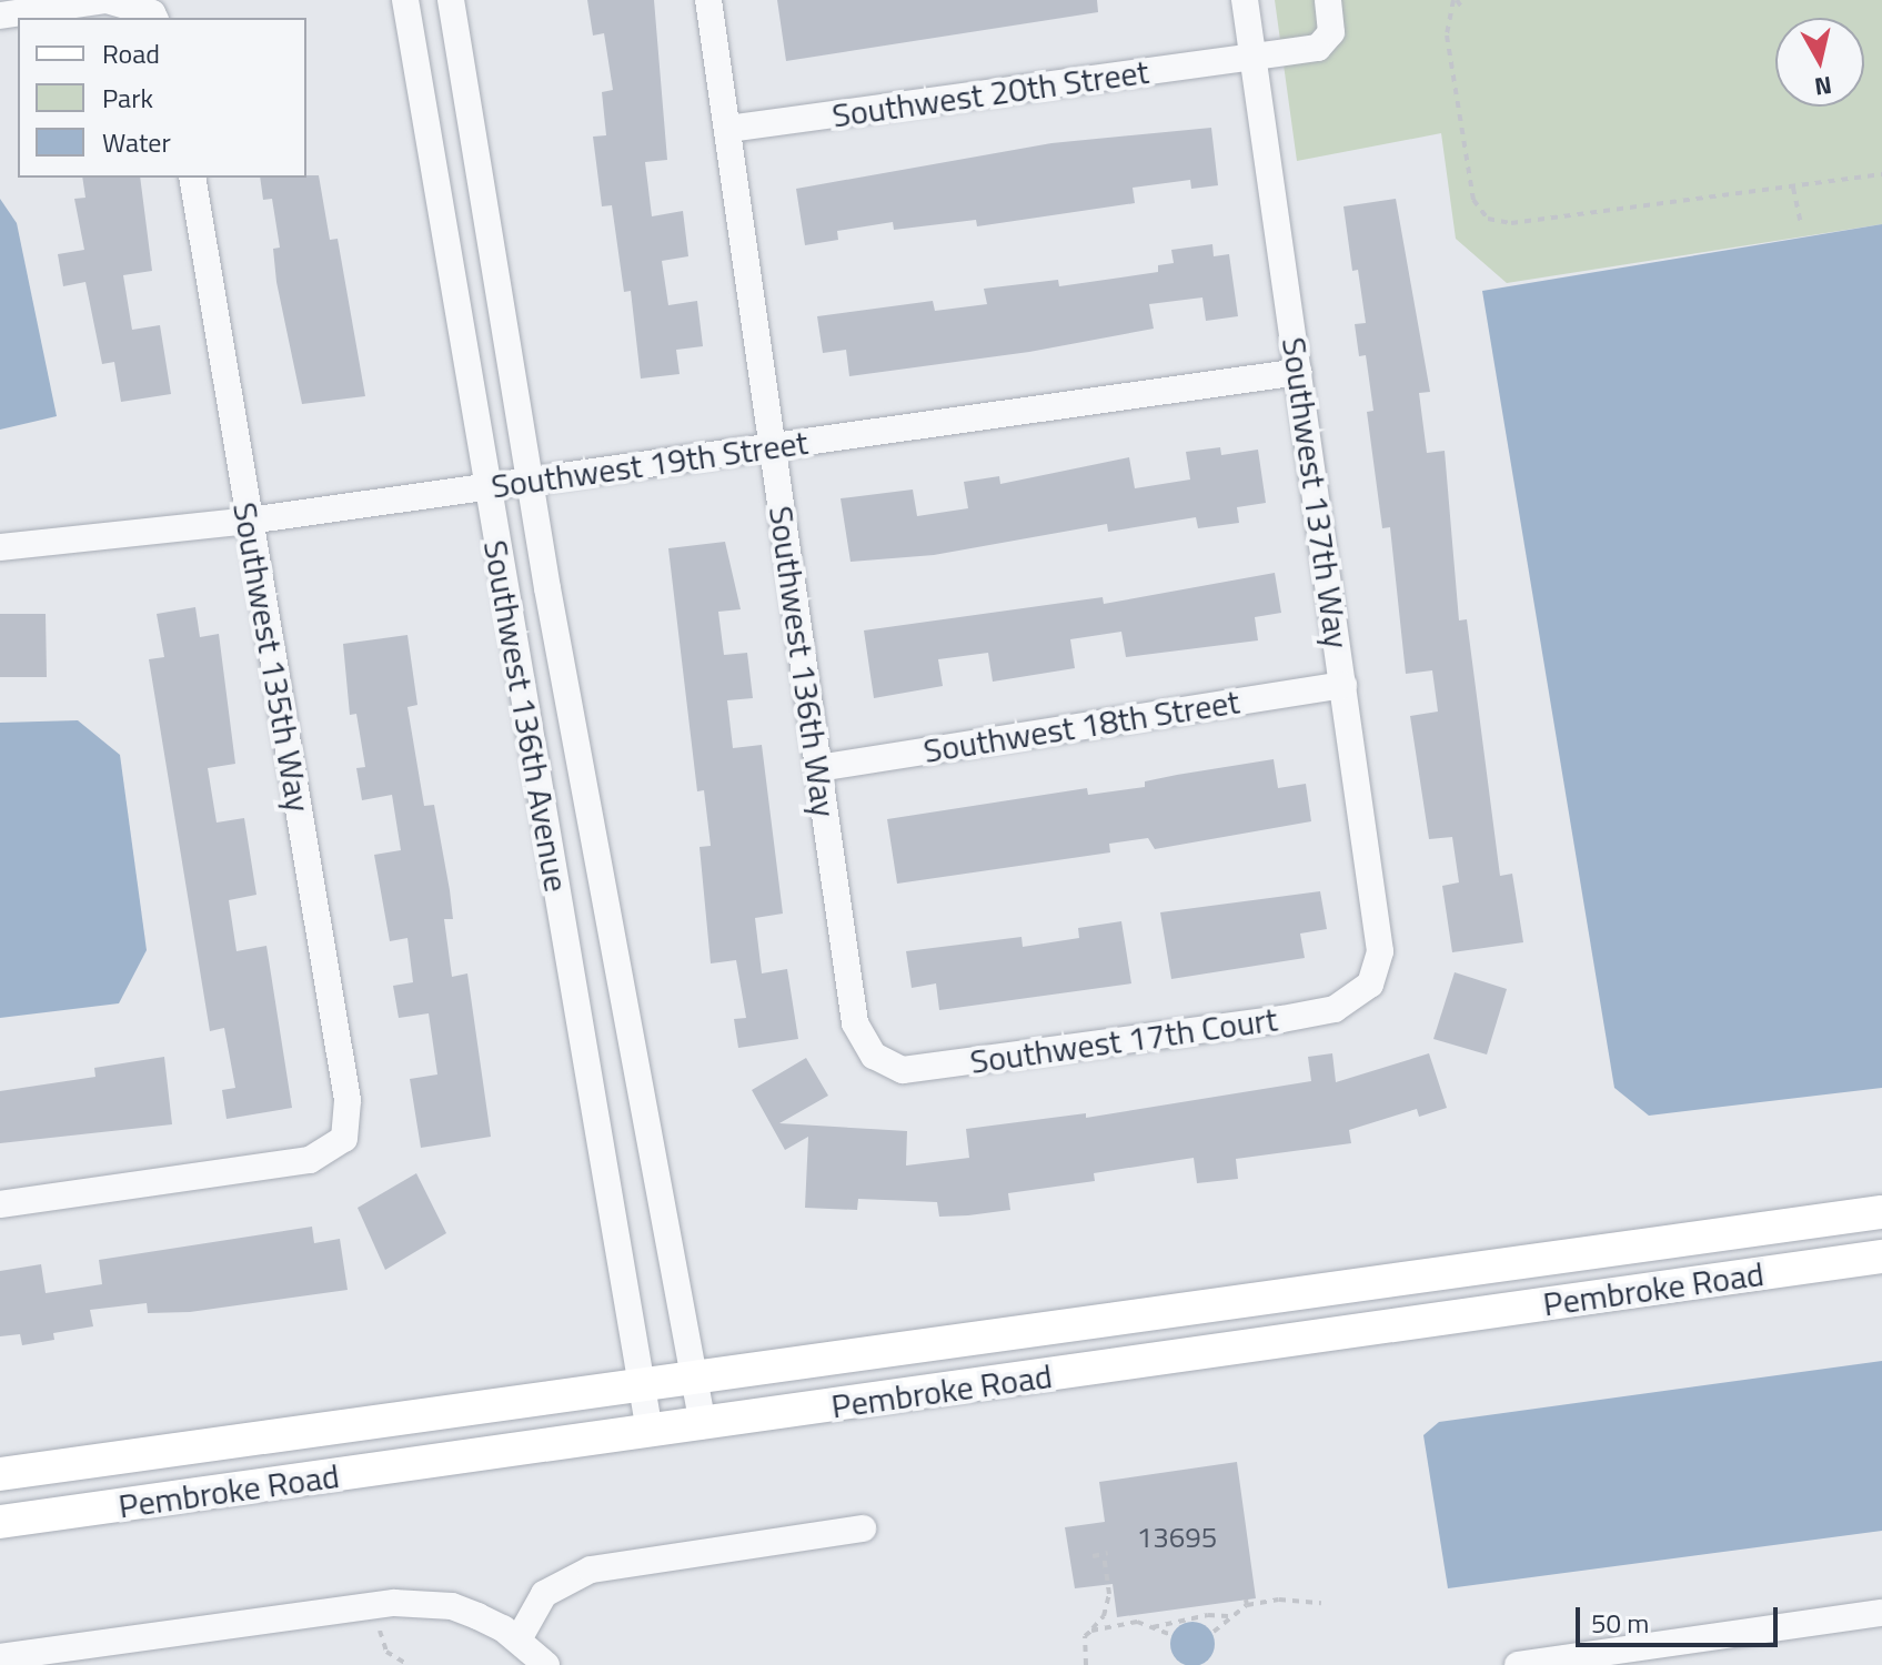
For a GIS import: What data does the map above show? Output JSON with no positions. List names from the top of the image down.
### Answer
{
  "streets": {
    "main road": ["Pembroke Road"],
    "street": [
      "Southwest 20th Street",
      "Southwest 19th Street",
      "Southwest 137th Way",
      "Southwest 135th Way",
      "Southwest 136th Way",
      "Southwest 136th Avenue",
      "Southwest 18th Street",
      "Southwest 17th Court"
    ]
  },
  "crossings": [
    ["Southwest 20th Street", "Southwest 137th Way"],
    ["Southwest 20th Street", "Southwest 136th Way"],
    ["Southwest 19th Street", "Southwest 137th Way"],
    ["Southwest 19th Street", "Southwest 135th Way"],
    ["Southwest 19th Street", "Southwest 136th Way"],
    ["Southwest 19th Street", "Southwest 136th Avenue"],
    ["Southwest 137th Way", "Southwest 18th Street"],
    ["Southwest 137th Way", "Southwest 17th Court"],
    ["Southwest 136th Way", "Southwest 18th Street"],
    ["Southwest 136th Way", "Southwest 17th Court"],
    ["Southwest 136th Avenue", "Pembroke Road"]
  ],
  "house_numbers": ["13695"],
  "legend": ["Road", "Park", "Water"],
  "scale_bar": "50 m",
  "north": "bottom"
}
